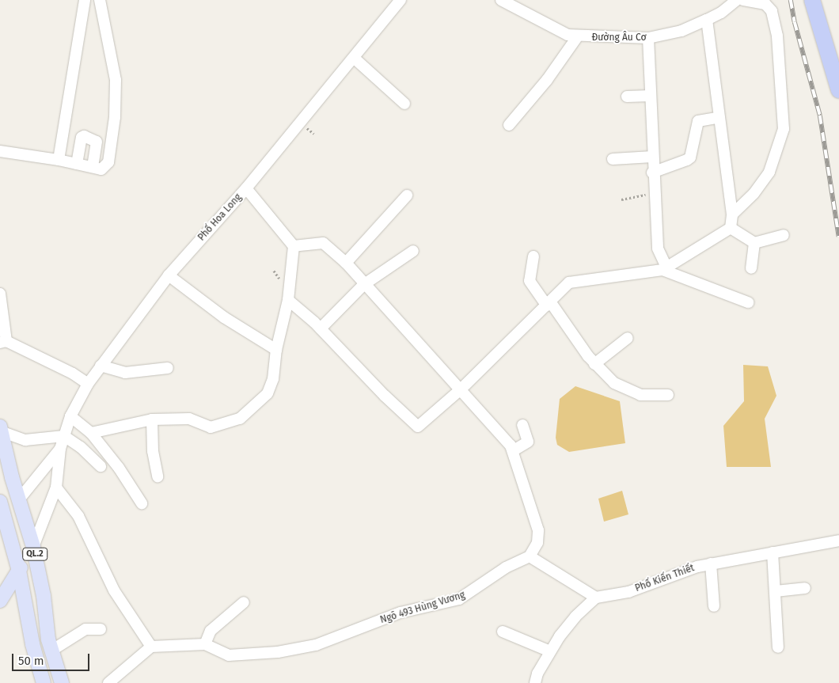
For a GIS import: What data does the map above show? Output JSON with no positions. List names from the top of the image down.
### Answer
{
  "streets": {
    "main road": ["QL.2"],
    "street": [
      "Đường Âu Cơ",
      "Phố Hoa Long",
      "Phố Kiến Thiết",
      "Ngõ 493 Hùng Vương"
    ]
  },
  "crossings": [
    ["Phố Hoa Long", "QL.2"]
  ],
  "scale_bar": "50 m"
}
